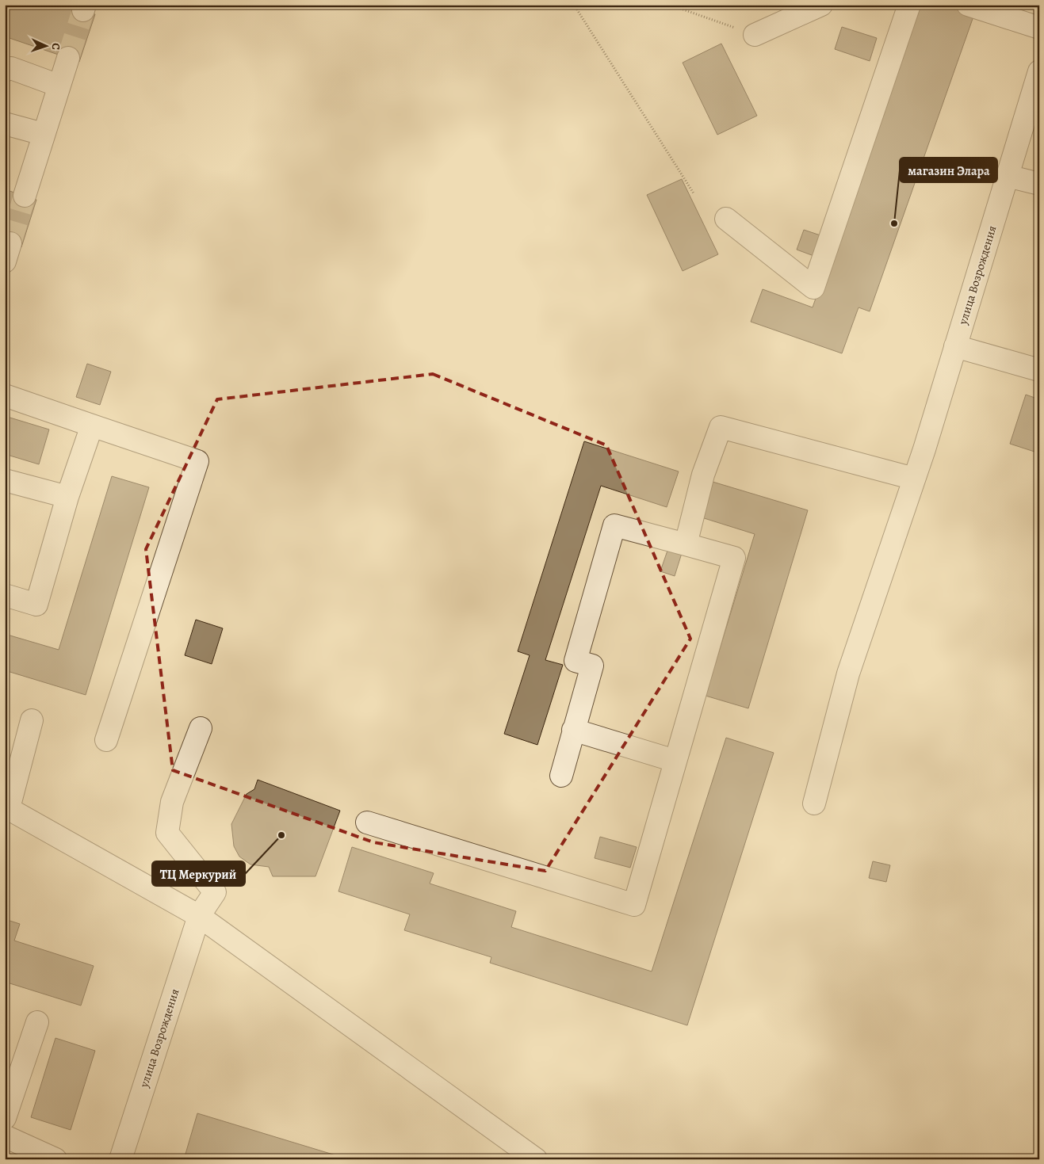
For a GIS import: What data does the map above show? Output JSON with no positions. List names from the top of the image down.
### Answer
{
  "streets": {
    "street": ["улица Возрождения"]
  },
  "places": ["магазин Элара", "ТЦ Меркурий"],
  "north": "right"
}
